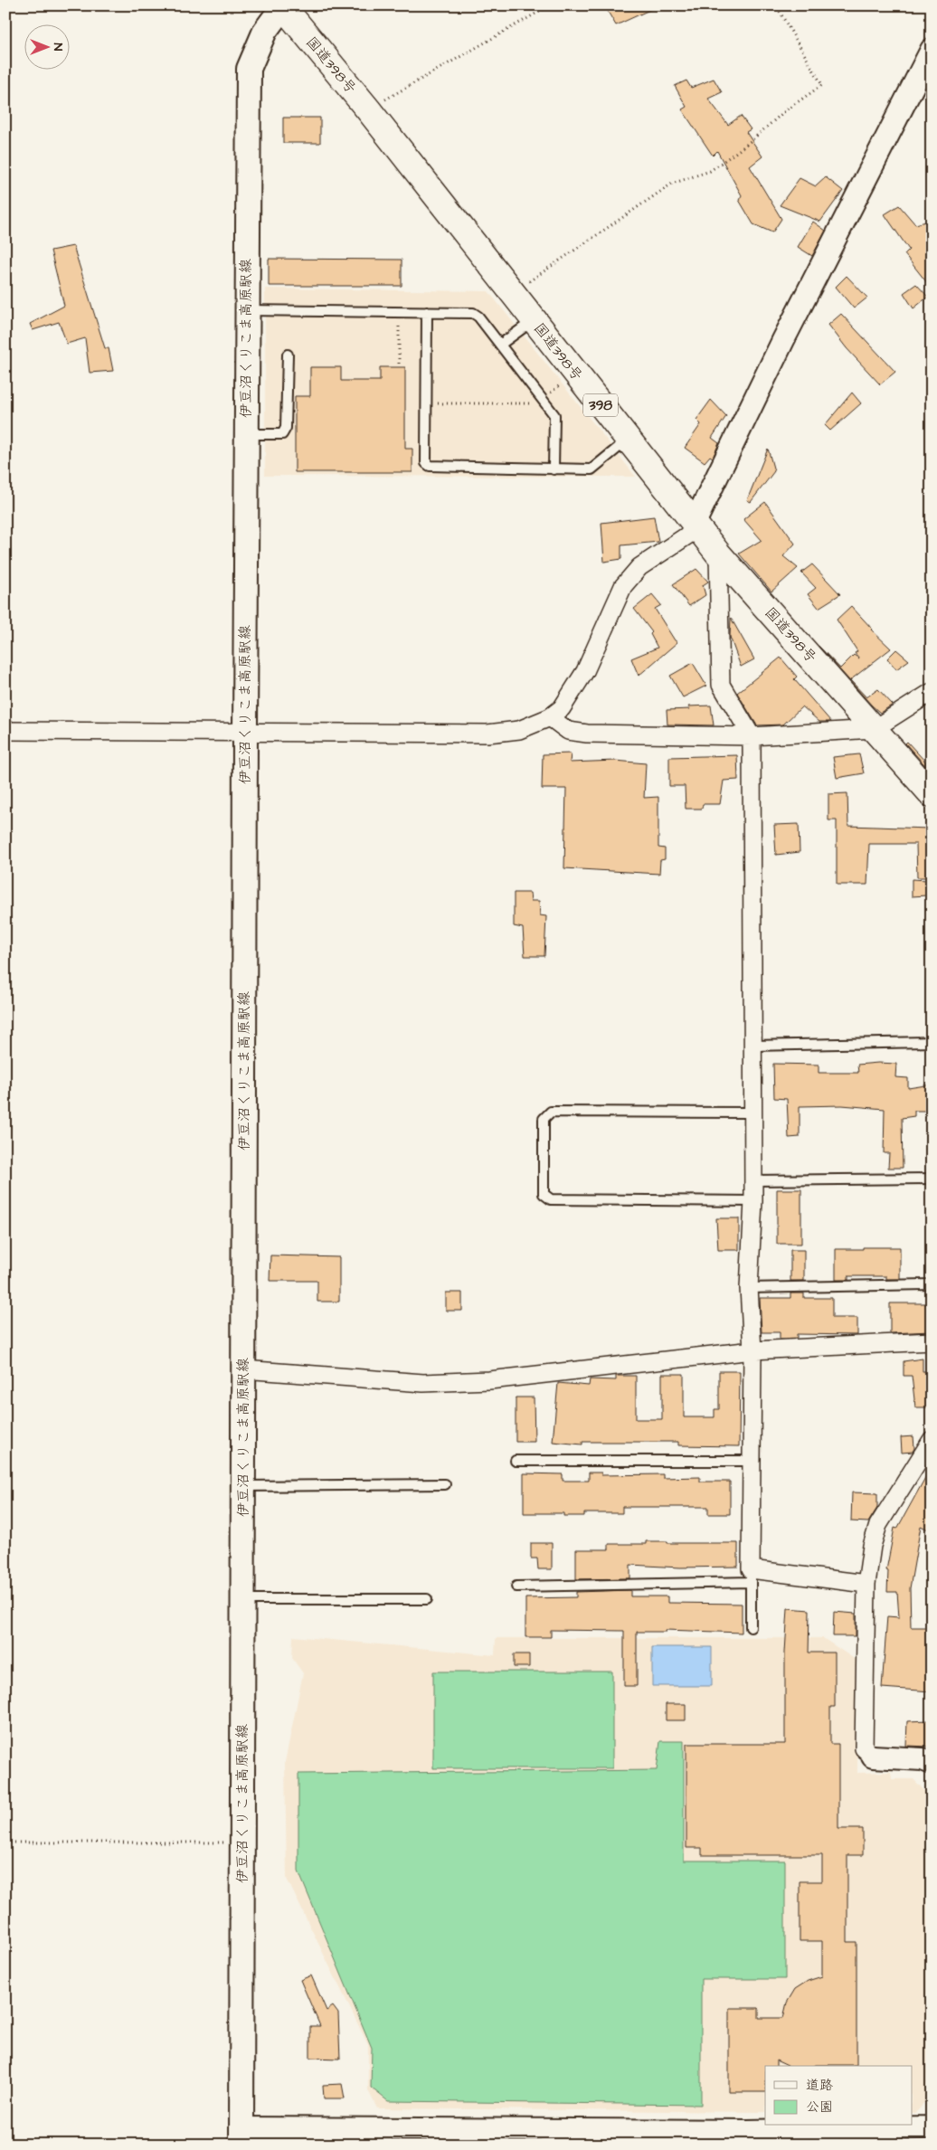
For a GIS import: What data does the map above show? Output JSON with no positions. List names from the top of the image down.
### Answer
{
  "streets": {
    "highway": ["国道398号", "398"],
    "main road": ["伊豆沼くりこま高原駅線"]
  },
  "crossings": [
    ["国道398号", "伊豆沼くりこま高原駅線"]
  ],
  "legend": ["道路", "公園"],
  "north": "right"
}
